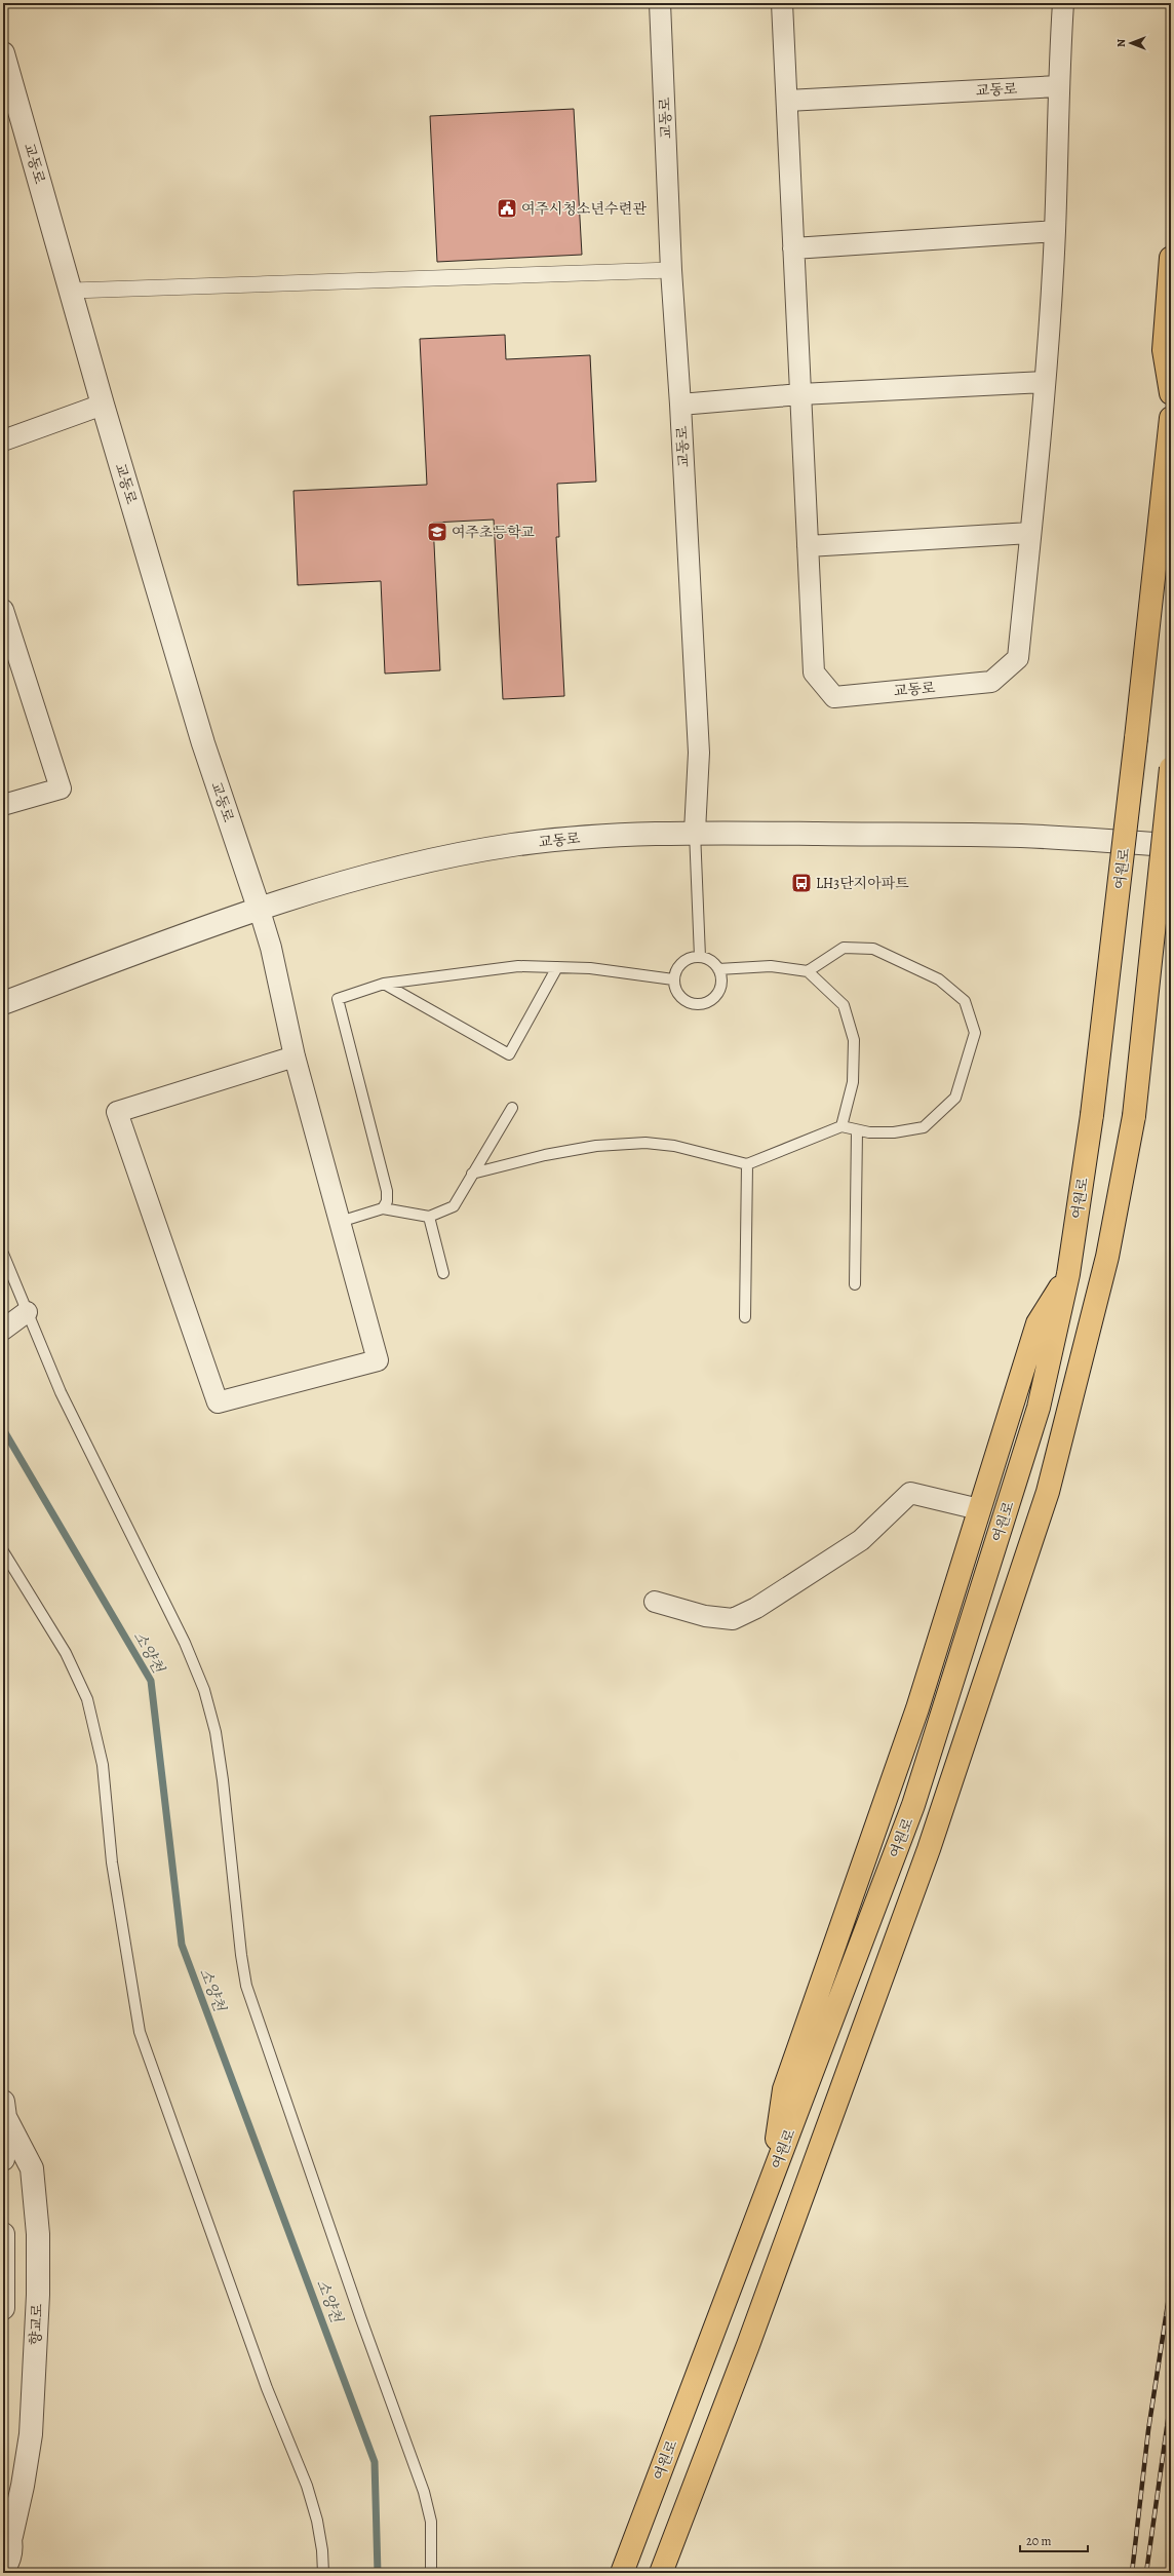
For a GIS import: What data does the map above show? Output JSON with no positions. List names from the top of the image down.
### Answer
{
  "streets": {
    "highway": ["여원로"],
    "street": ["교동로", "향교로"]
  },
  "water": ["소양천"],
  "places": {
    "public building": ["여주시청소년수련관"],
    "school or university": ["여주초등학교"],
    "bus stop": ["LH3단지아파트"]
  },
  "scale_bar": "20 m",
  "north": "left"
}
